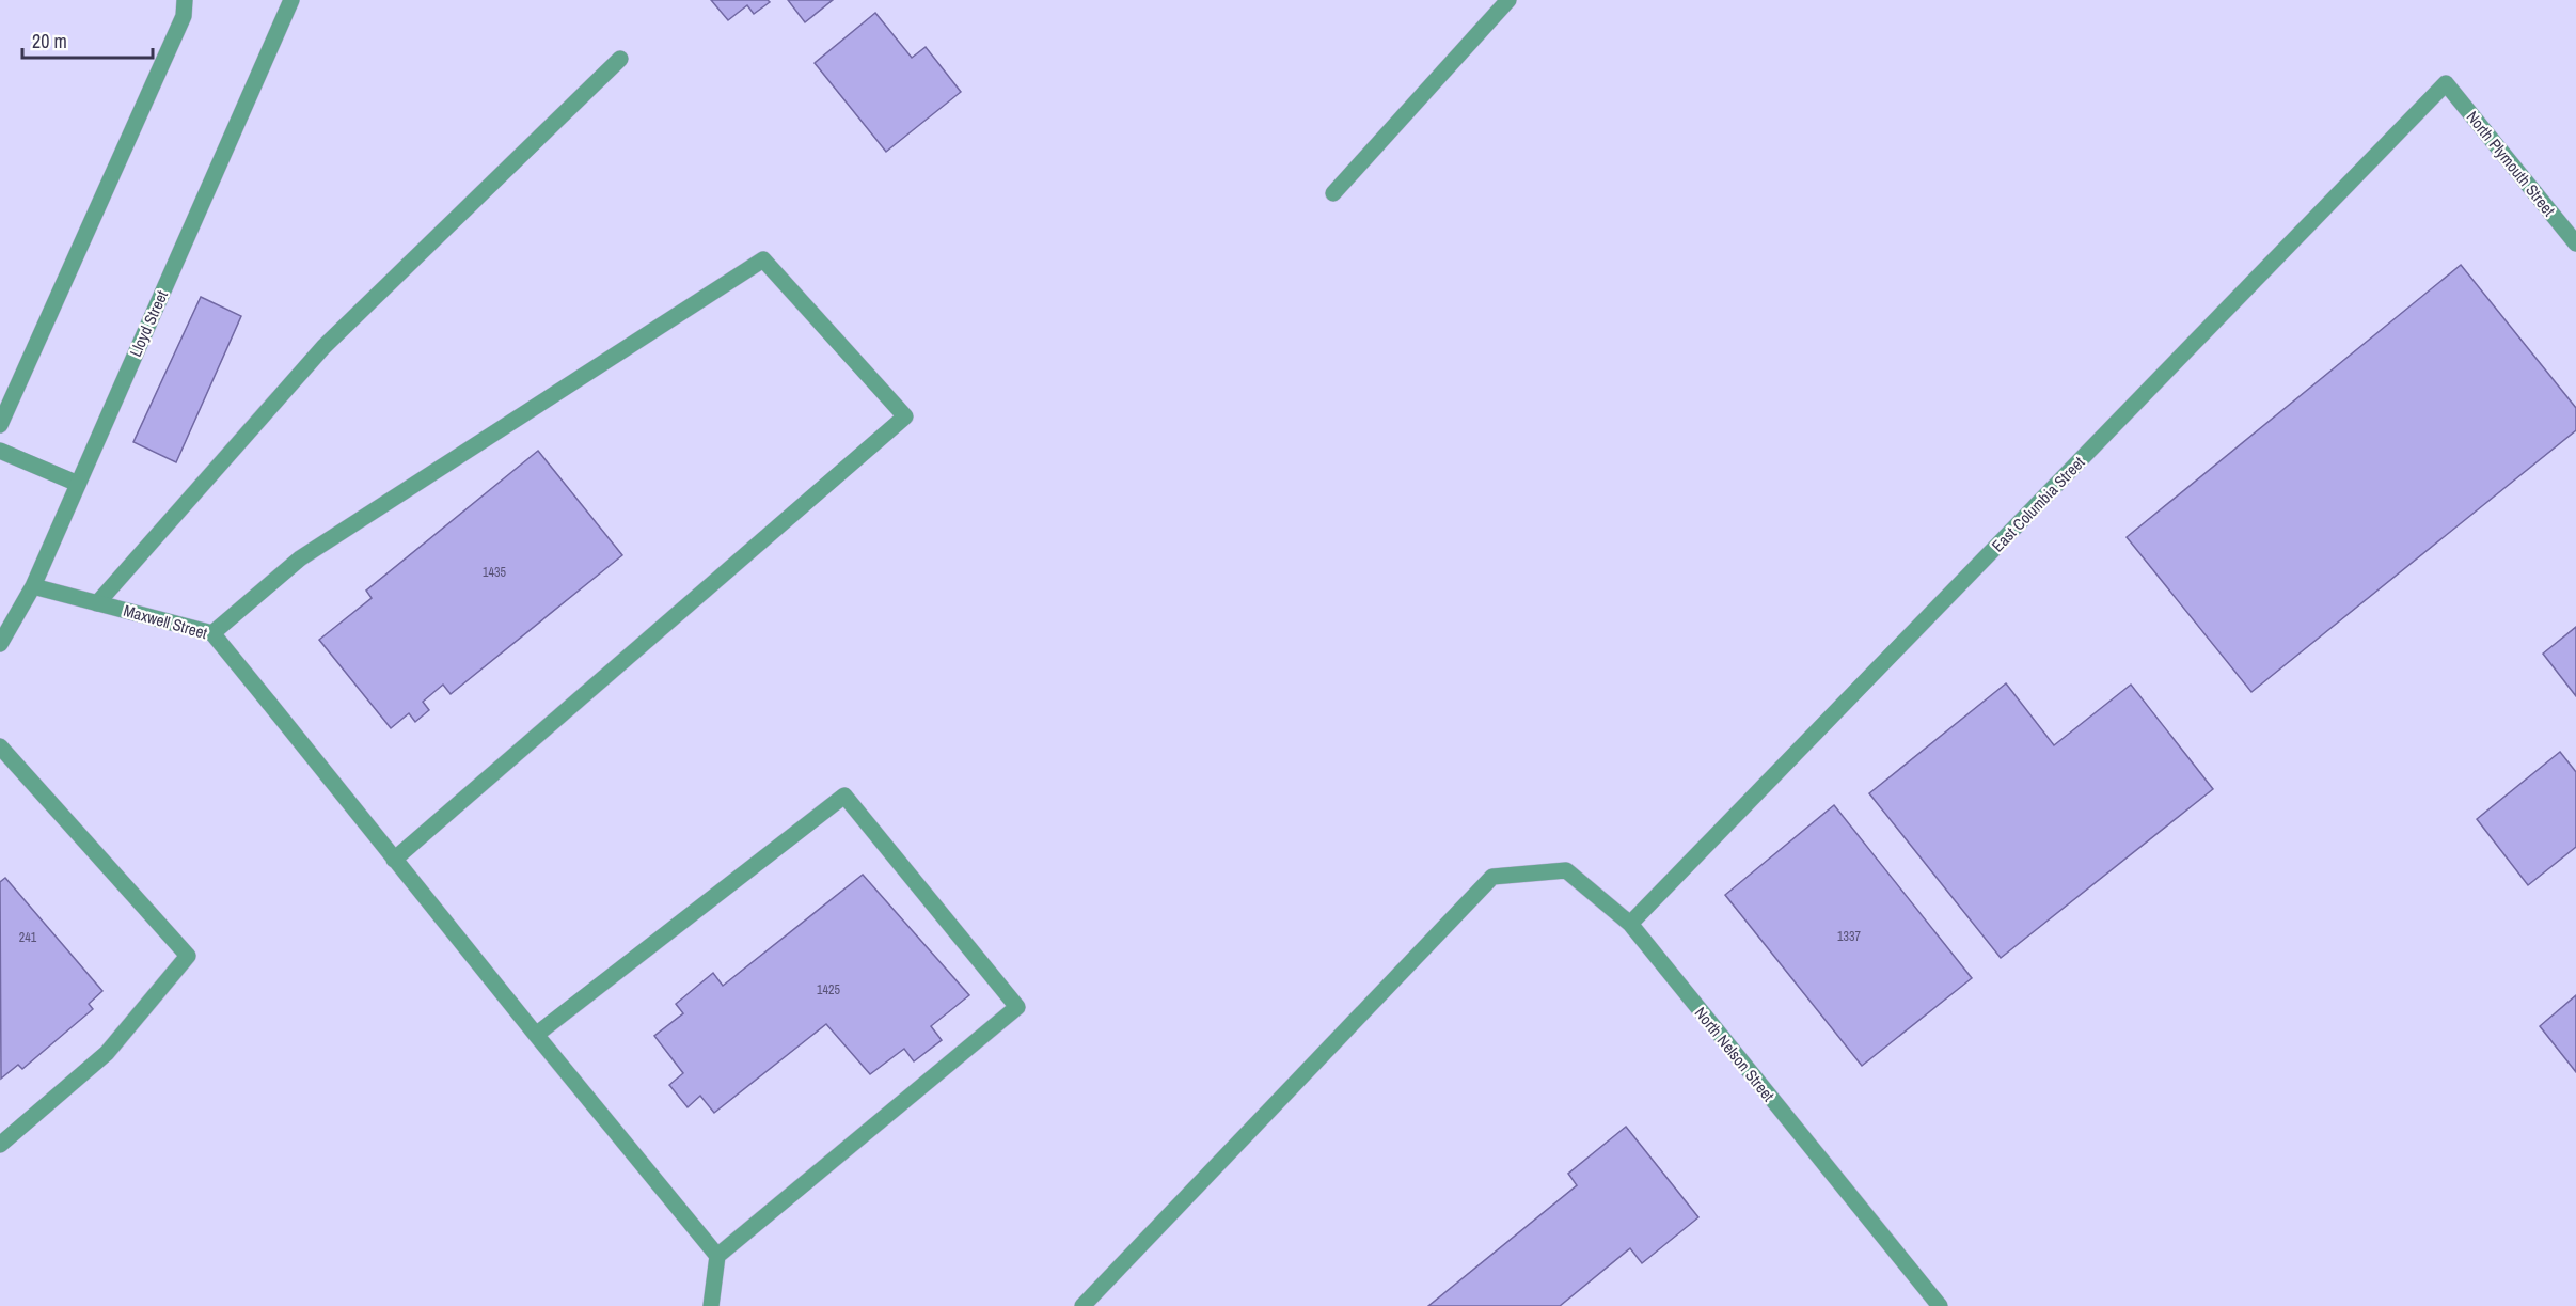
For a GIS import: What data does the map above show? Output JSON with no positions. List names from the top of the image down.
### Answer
{
  "streets": {
    "street": [
      "North Plymouth Street",
      "Lloyd Street",
      "East Columbia Street",
      "Maxwell Street",
      "North Nelson Street"
    ]
  },
  "crossings": [
    ["North Plymouth Street", "East Columbia Street"],
    ["Lloyd Street", "Maxwell Street"],
    ["East Columbia Street", "North Nelson Street"]
  ],
  "house_numbers": [
    "1435",
    "1337",
    "241",
    "1425"
  ],
  "scale_bar": "20 m"
}
